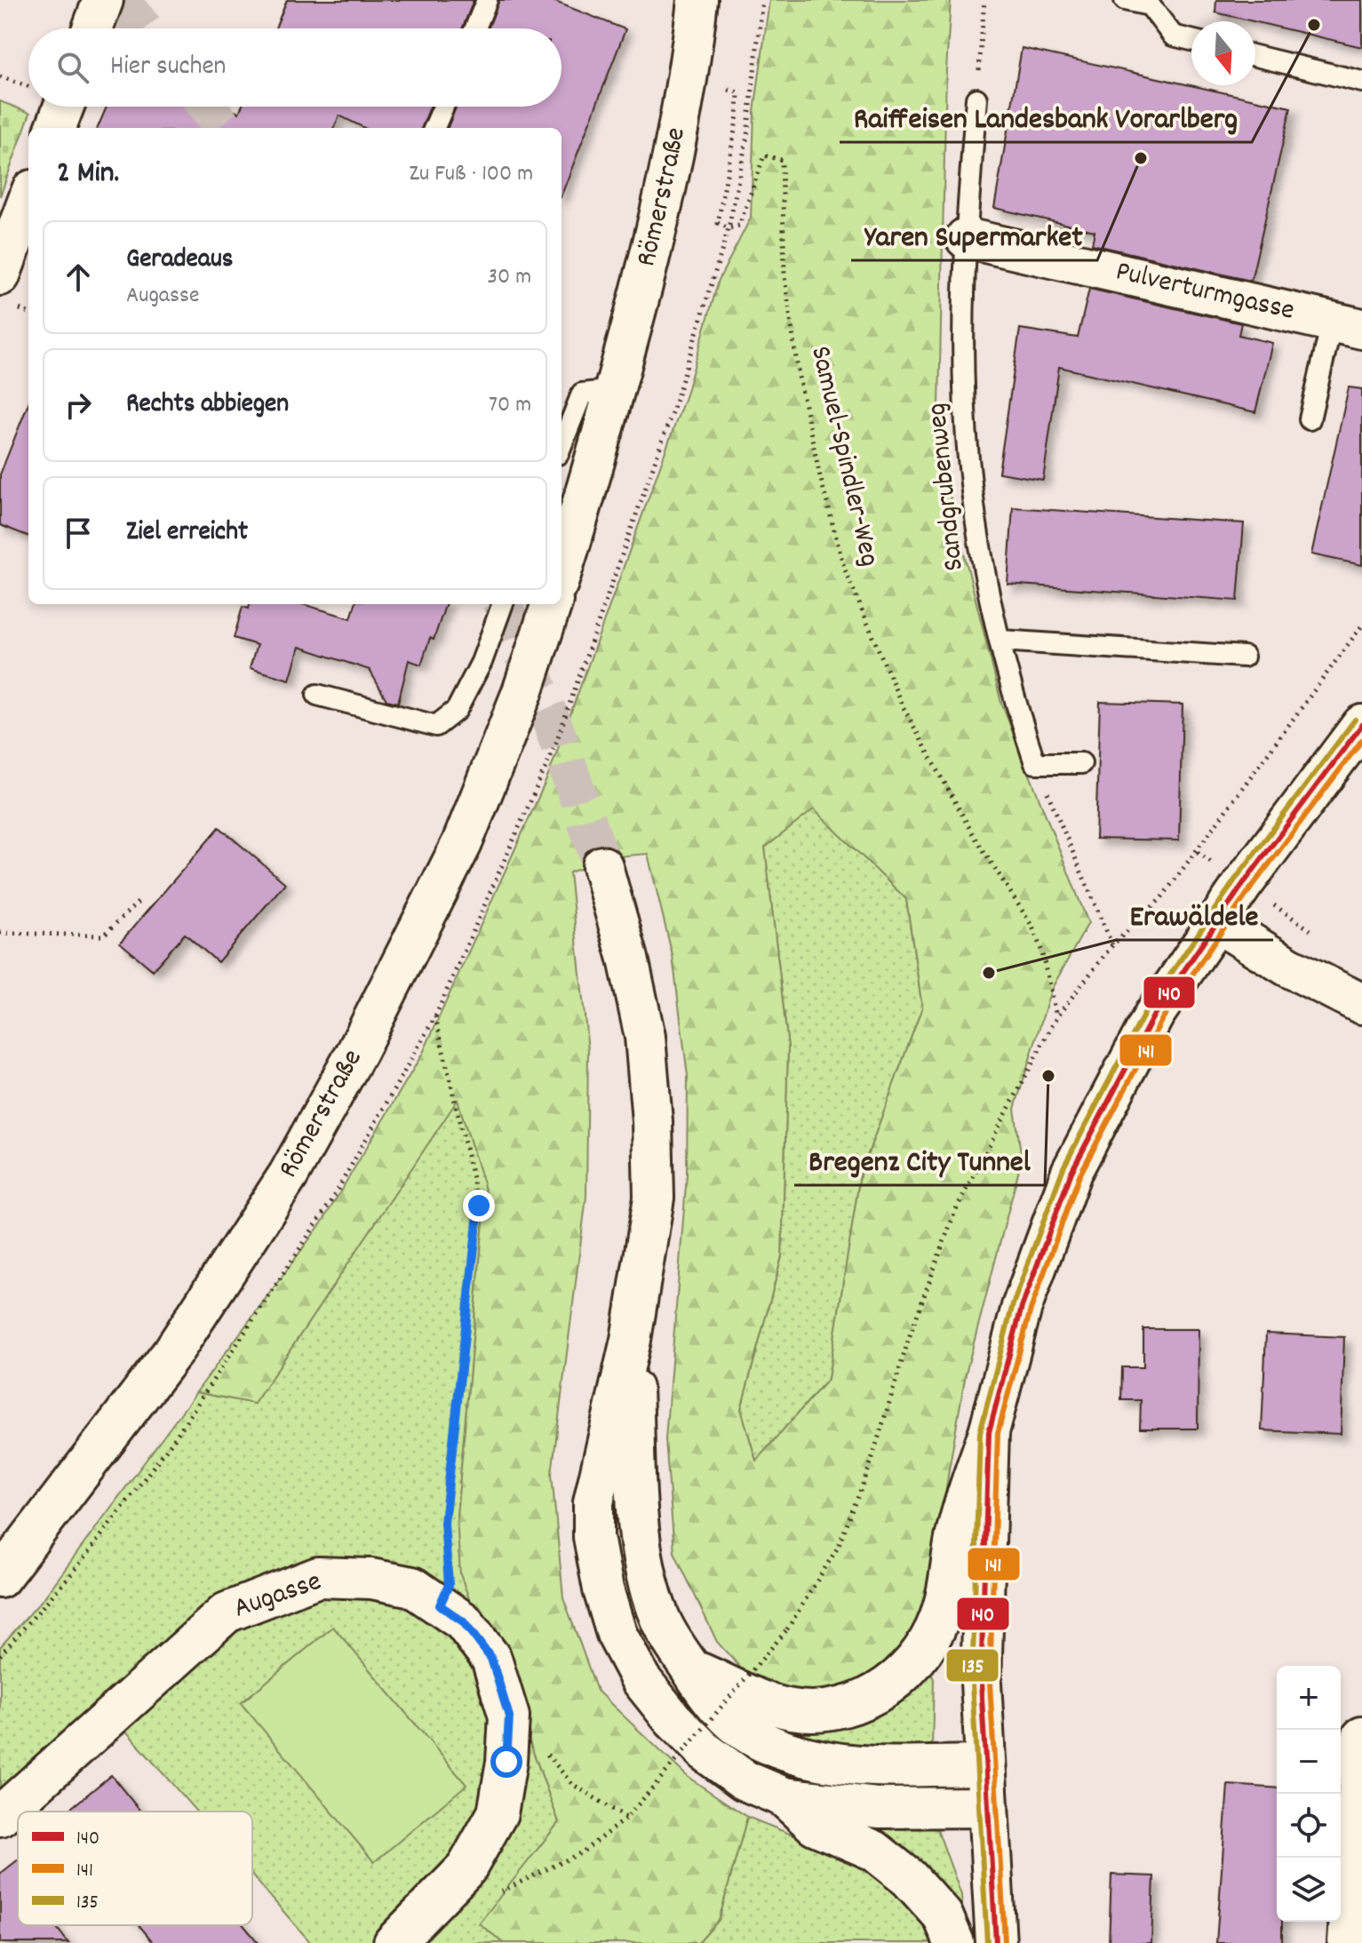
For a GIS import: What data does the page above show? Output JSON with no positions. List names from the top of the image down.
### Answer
{
  "streets": {
    "main road": ["Römerstraße", "Pulverturmgasse", "Augasse"],
    "lane": ["Sandgrubenweg"],
    "path": ["Samuel-Spindler-Weg"]
  },
  "crossings": [
    ["Pulverturmgasse", "Sandgrubenweg"]
  ],
  "places": [
    "Raiffeisen Landesbank Vorarlberg",
    "Yaren Supermarket",
    "Erawäldele",
    "Bregenz City Tunnel"
  ],
  "lines": ["transit line 135", "transit line 140", "transit line 141"],
  "legend": ["140", "141", "135"],
  "north": "bottom",
  "page": {
    "search": "Hier suchen",
    "heading": ["2 Min.", "Zu Fuß · 100 m"],
    "list": [
      ["Geradeaus", "Augasse", "30 m"],
      ["Rechts abbiegen", "70 m"],
      "Ziel erreicht"
    ],
    "map_buttons": ["+", "−"]
  }
}
